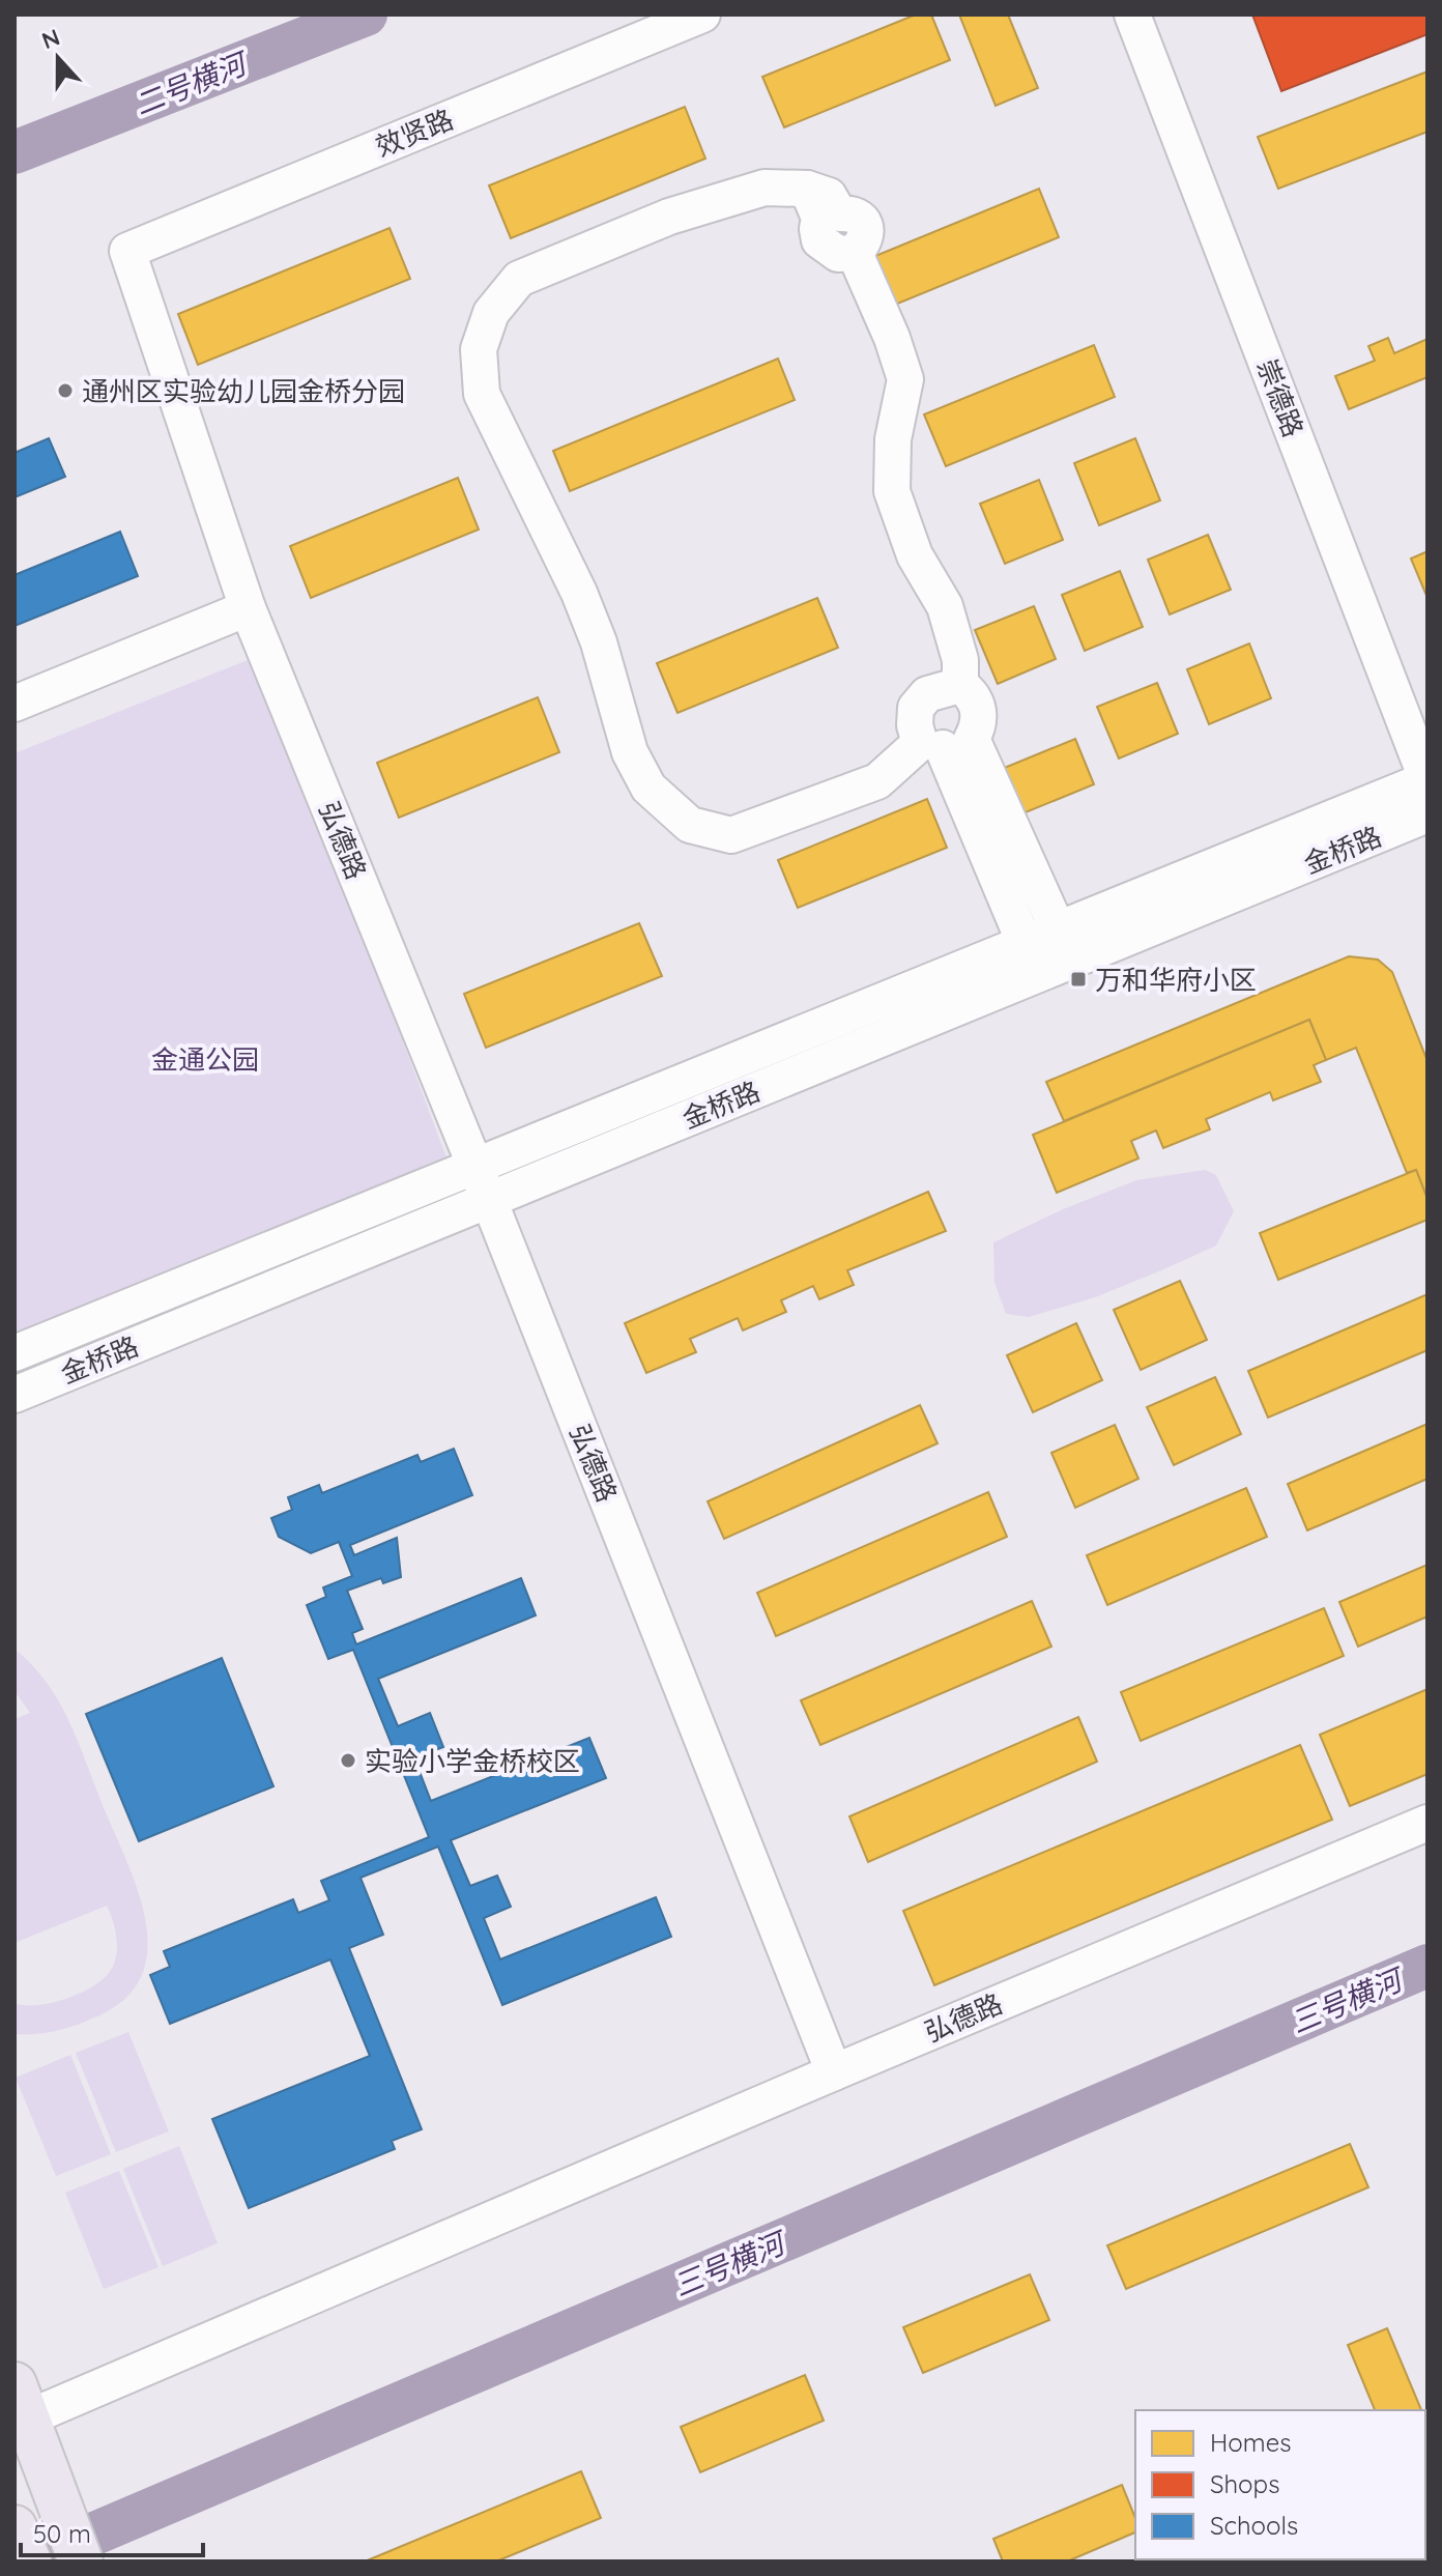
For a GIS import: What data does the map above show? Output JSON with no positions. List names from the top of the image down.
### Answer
{
  "streets": {
    "street": [
      "效贤路",
      "崇德路",
      "弘德路",
      "金桥路"
    ]
  },
  "crossings": [
    ["效贤路", "弘德路"],
    ["崇德路", "金桥路"],
    ["弘德路", "金桥路"]
  ],
  "water": ["二号横河", "三号横河"],
  "parks": ["金通公园"],
  "places": {
    "other": ["通州区实验幼儿园金桥分园", "实验小学金桥校区"],
    "transit": ["万和华府小区"]
  },
  "legend": ["Homes", "Shops", "Schools"],
  "scale_bar": "50 m",
  "north": "top"
}
